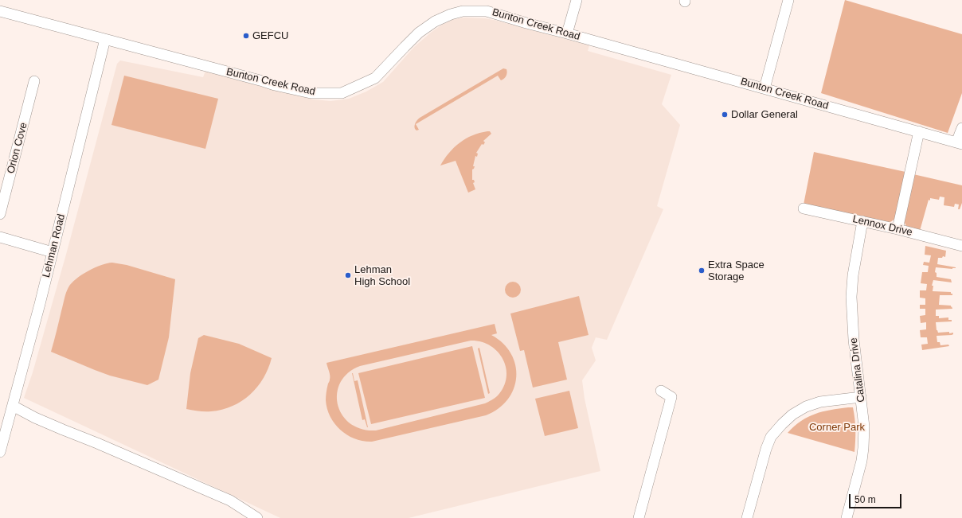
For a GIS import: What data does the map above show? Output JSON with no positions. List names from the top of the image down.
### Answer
{
  "streets": {
    "street": [
      "Bunton Creek Road",
      "Orion Cove",
      "Lennox Drive",
      "Lehman Road",
      "Catalina Drive"
    ]
  },
  "crossings": [
    ["Bunton Creek Road", "Lehman Road"],
    ["Lennox Drive", "Catalina Drive"]
  ],
  "parks": ["Corner Park"],
  "places": [
    "GEFCU",
    "Dollar General",
    "Extra Space Storage",
    "Lehman High School"
  ],
  "scale_bar": "50 m"
}
